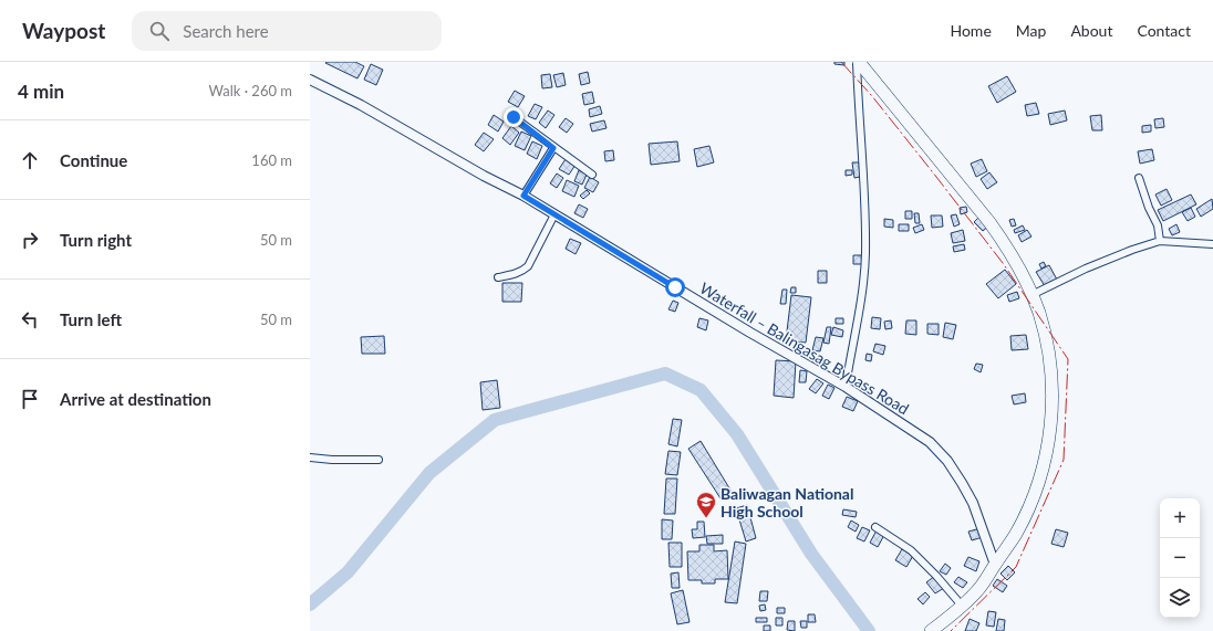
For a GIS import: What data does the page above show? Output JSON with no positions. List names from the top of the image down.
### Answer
{
  "streets": {
    "main road": ["Waterfall ‒ Balingasag Bypass Road"]
  },
  "places": {
    "school or university": ["Baliwagan National High School"]
  },
  "page": {
    "header": "Waypost",
    "search": "Search here",
    "nav": [
      "Home",
      "Map",
      "About",
      "Contact"
    ],
    "heading": ["4 min", "Walk · 260 m"],
    "list": [
      ["Continue", "160 m"],
      ["Turn right", "50 m"],
      ["Turn left", "50 m"],
      "Arrive at destination"
    ],
    "map_buttons": ["+", "−"]
  }
}
